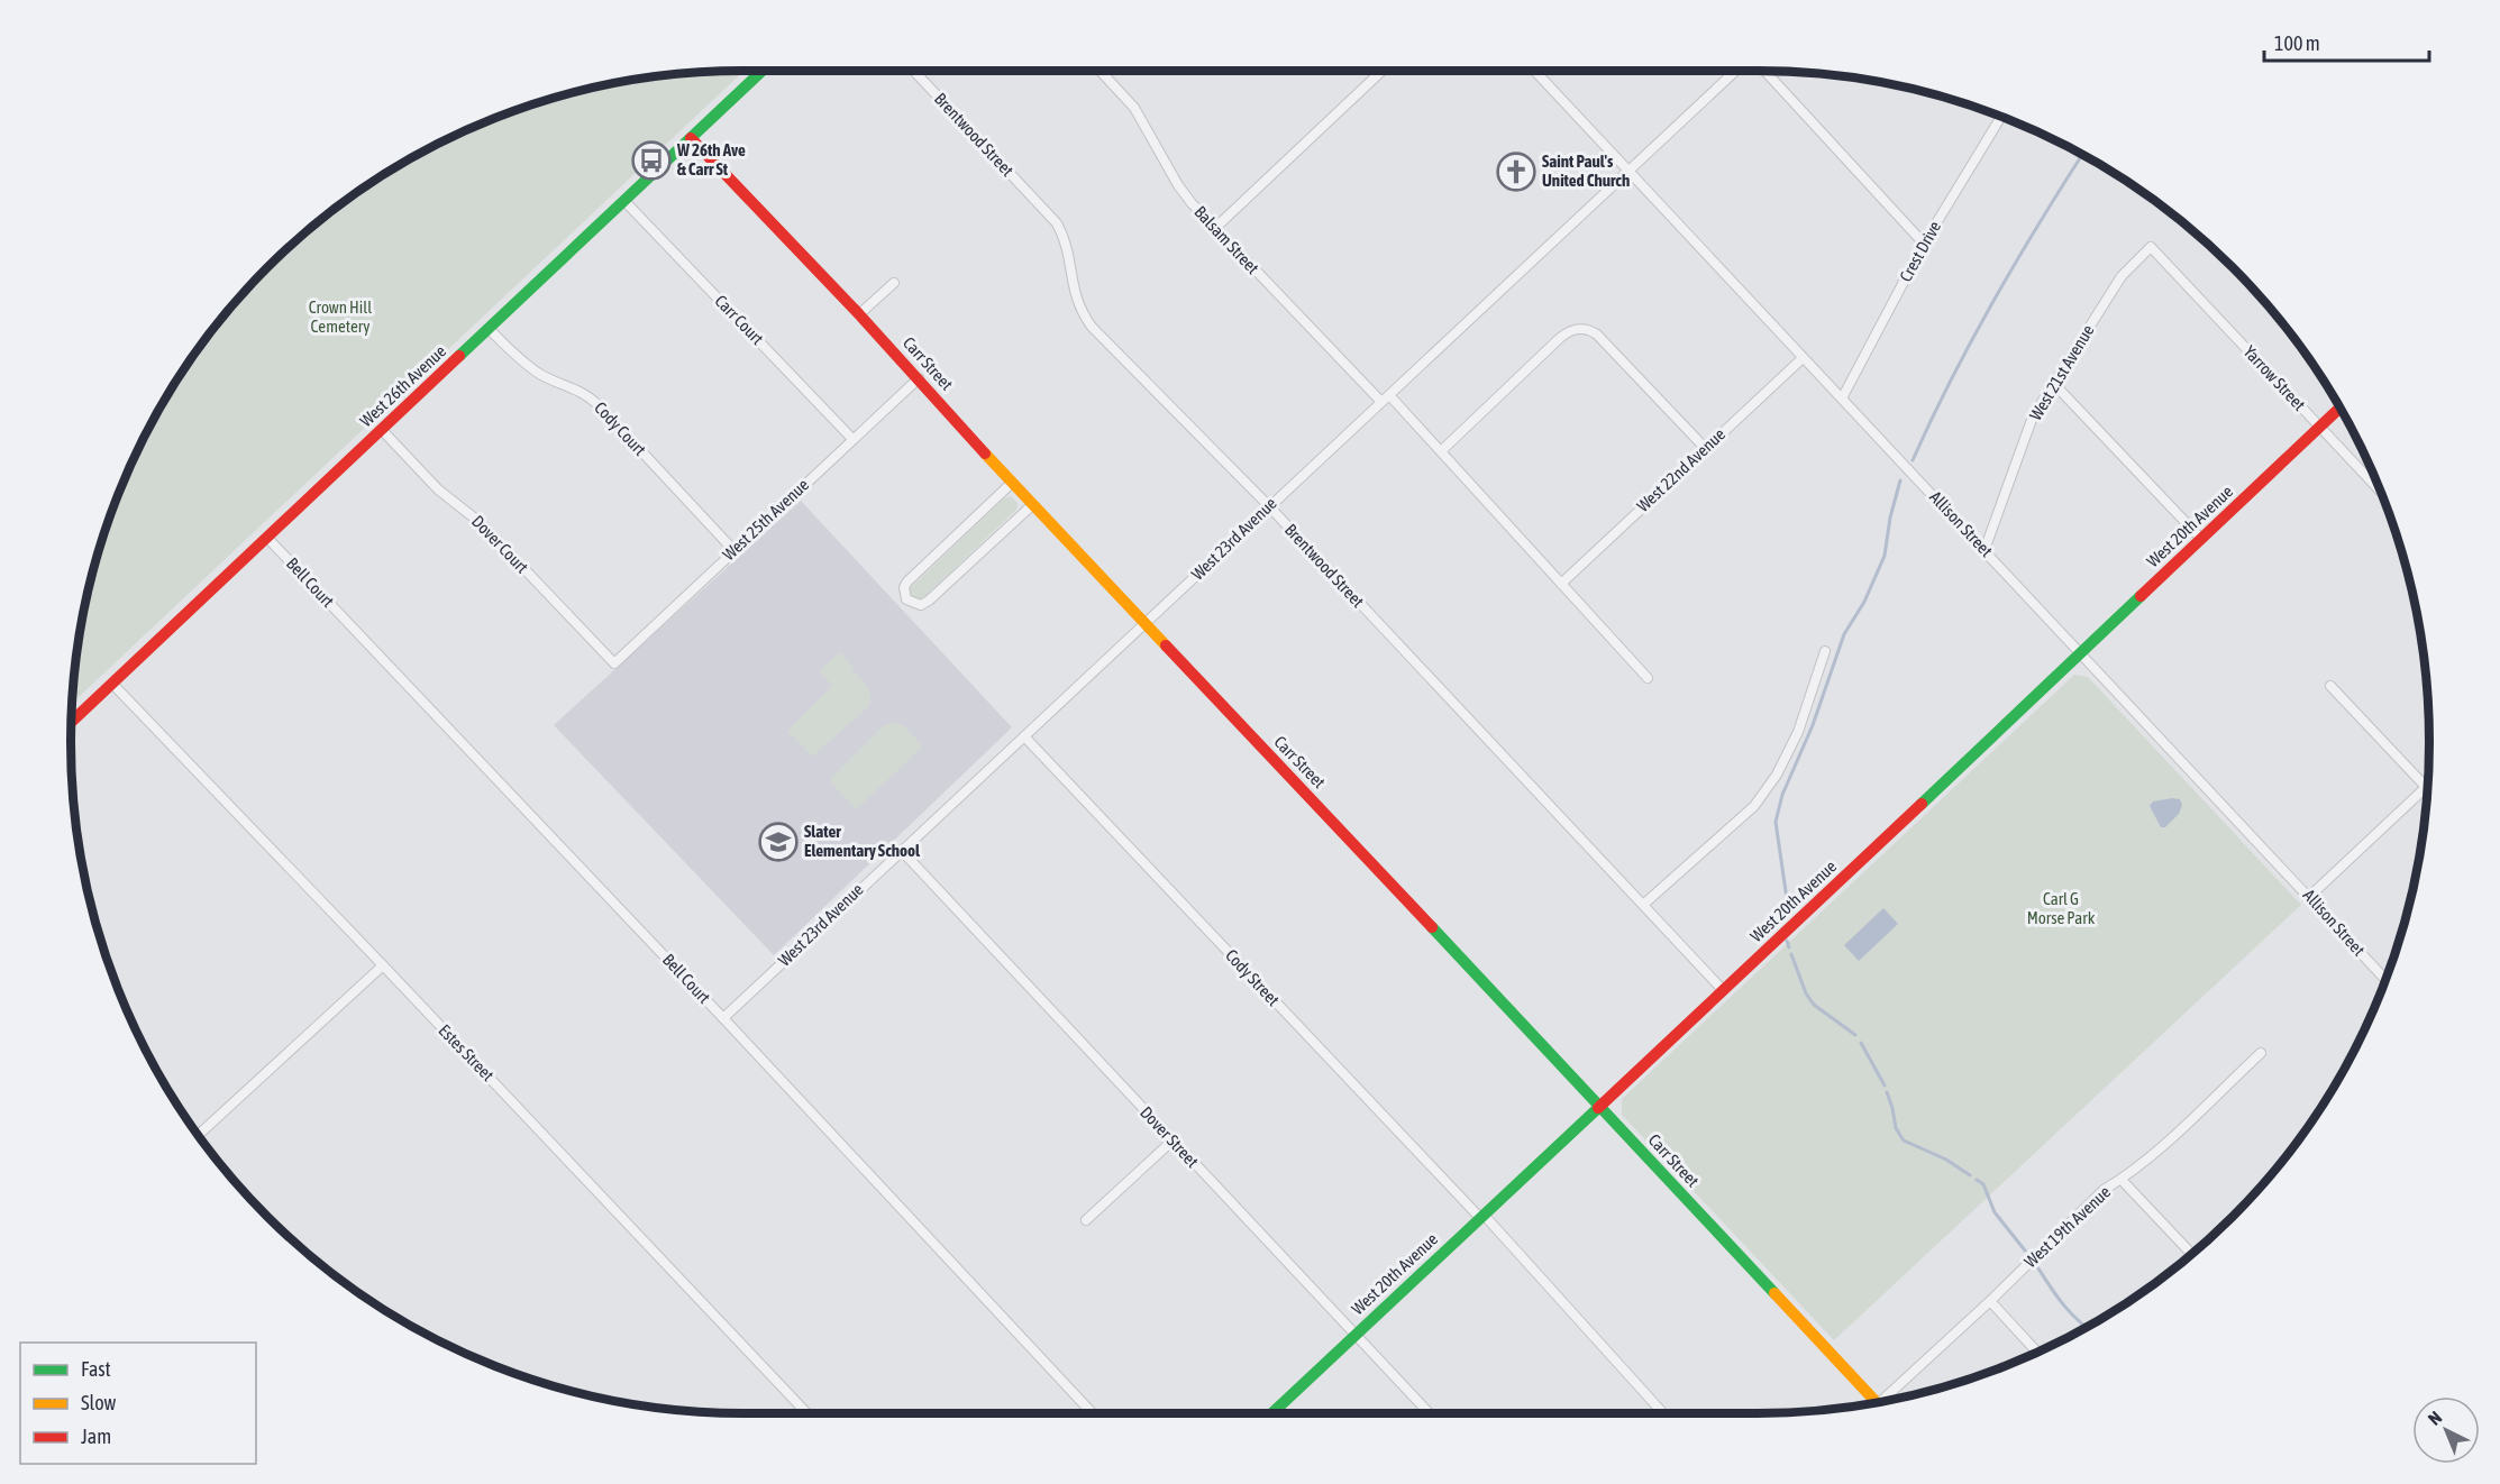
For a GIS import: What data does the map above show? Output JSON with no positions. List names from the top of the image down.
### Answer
{
  "streets": {
    "street": [
      "Brentwood Street",
      "Balsam Street",
      "Crest Drive",
      "Carr Court",
      "Carr Street",
      "West 21st Avenue",
      "Yarrow Street",
      "West 26th Avenue",
      "Cody Court",
      "West 22nd Avenue",
      "West 25th Avenue",
      "Allison Street",
      "West 20th Avenue",
      "West 23rd Avenue",
      "Dover Court",
      "Bell Court",
      "Cody Street",
      "Estes Street",
      "Dover Street",
      "West 19th Avenue"
    ]
  },
  "crossings": [
    ["Brentwood Street", "West 20th Avenue"],
    ["Brentwood Street", "West 23rd Avenue"],
    ["Balsam Street", "West 23rd Avenue"],
    ["Crest Drive", "Allison Street"],
    ["Carr Court", "West 26th Avenue"],
    ["Carr Court", "West 25th Avenue"],
    ["Carr Street", "West 26th Avenue"],
    ["Carr Street", "West 25th Avenue"],
    ["Carr Street", "West 20th Avenue"],
    ["Carr Street", "West 23rd Avenue"],
    ["West 21st Avenue", "Yarrow Street"],
    ["West 21st Avenue", "Allison Street"],
    ["Yarrow Street", "West 20th Avenue"],
    ["West 26th Avenue", "Cody Court"],
    ["West 26th Avenue", "Dover Court"],
    ["West 26th Avenue", "Bell Court"],
    ["West 26th Avenue", "Estes Street"],
    ["Cody Court", "West 25th Avenue"],
    ["West 22nd Avenue", "Allison Street"],
    ["West 25th Avenue", "Dover Court"],
    ["Allison Street", "West 20th Avenue"],
    ["Allison Street", "West 23rd Avenue"],
    ["West 20th Avenue", "Cody Street"],
    ["West 20th Avenue", "Dover Street"],
    ["West 23rd Avenue", "Bell Court"],
    ["West 23rd Avenue", "Cody Street"],
    ["West 23rd Avenue", "Dover Street"]
  ],
  "parks": ["Crown Hill Cemetery", "Carl G Morse Park"],
  "places": {
    "bus stop": ["W 26th Ave & Carr St"],
    "church": ["Saint Paul's United Church"],
    "school or university": ["Slater Elementary School"]
  },
  "legend": ["Fast", "Slow", "Jam"],
  "scale_bar": "100 m",
  "north": "top left"
}
